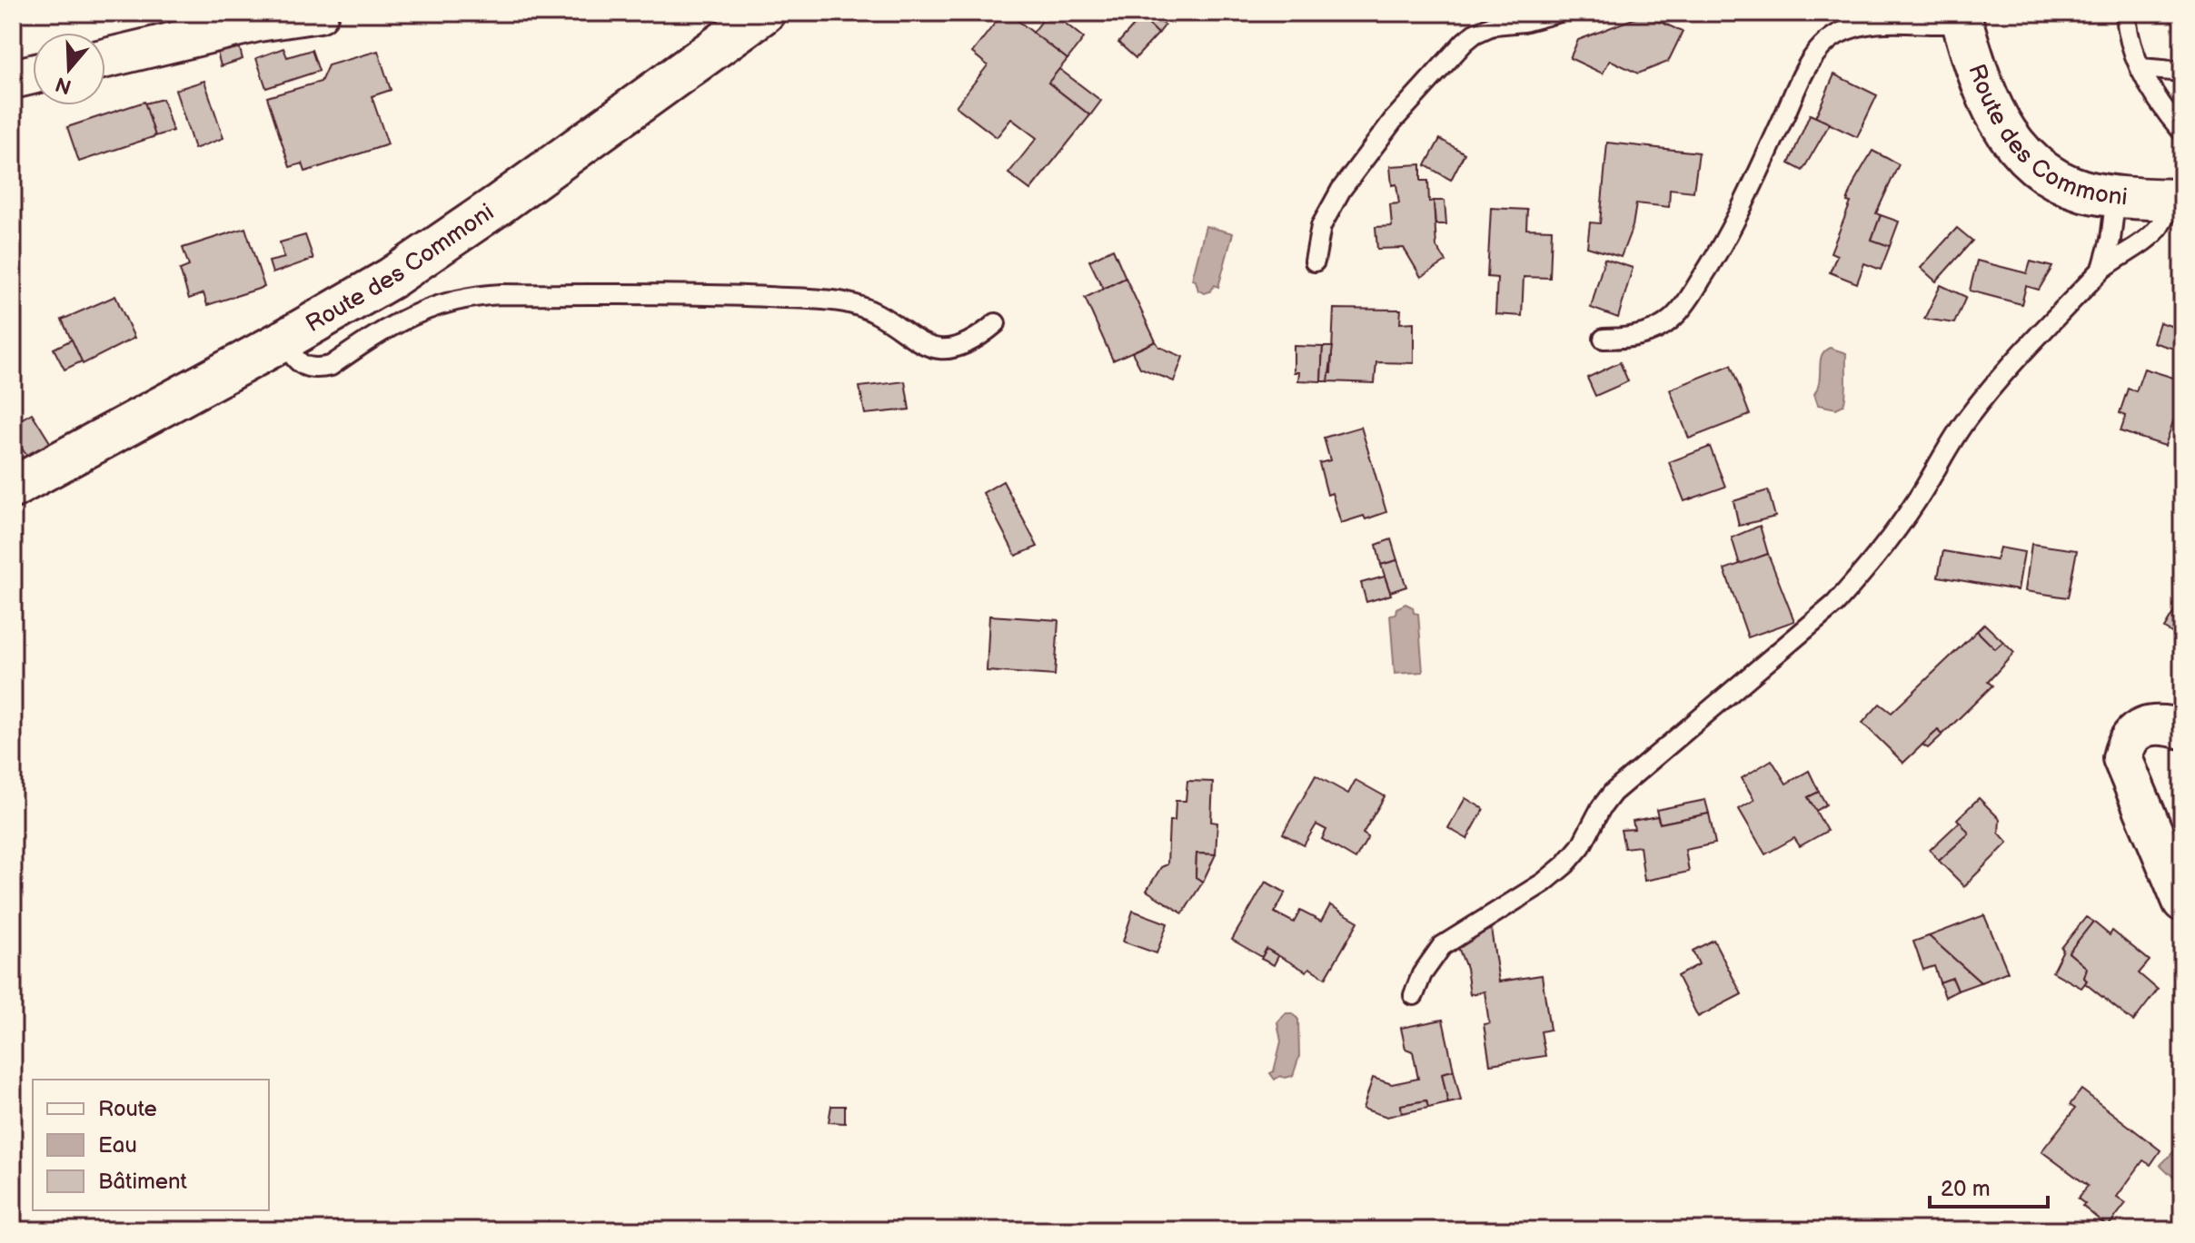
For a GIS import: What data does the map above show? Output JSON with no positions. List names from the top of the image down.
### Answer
{
  "streets": {
    "street": ["Route des Commoni"]
  },
  "legend": ["Route", "Eau", "Bâtiment"],
  "scale_bar": "20 m",
  "north": "bottom"
}
